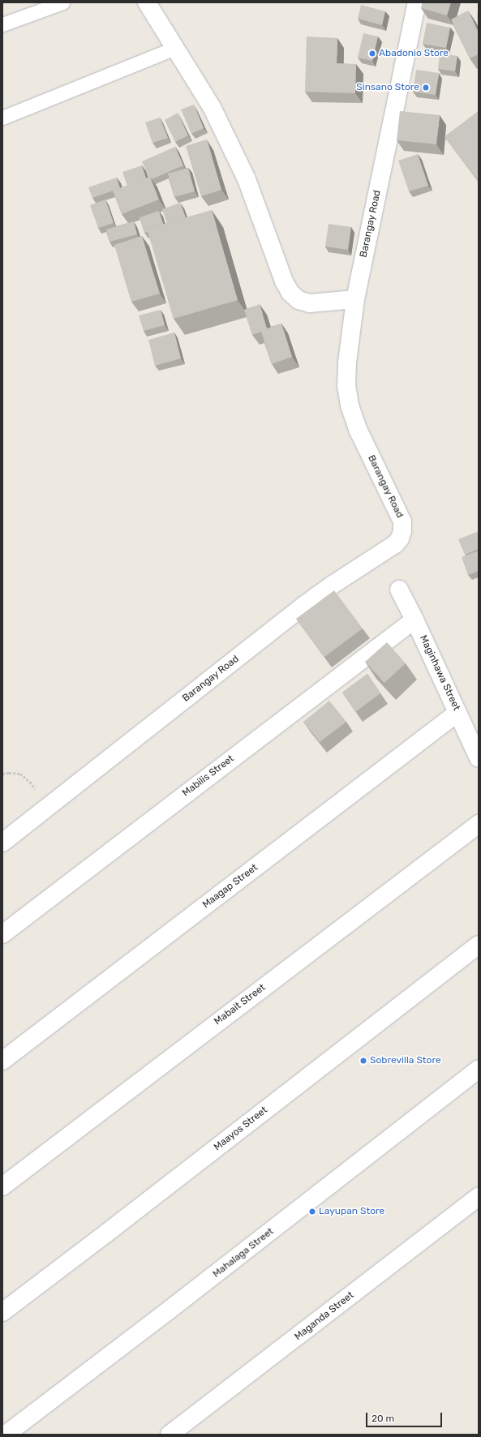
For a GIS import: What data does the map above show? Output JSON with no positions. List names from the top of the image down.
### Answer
{
  "streets": {
    "street": [
      "Barangay Road",
      "Maginhawa Street",
      "Mabilis Street",
      "Maagap Street",
      "Mabait Street",
      "Maayos Street",
      "Mahalaga Street",
      "Maganda Street"
    ]
  },
  "crossings": [
    ["Maginhawa Street", "Mabilis Street"],
    ["Maginhawa Street", "Maagap Street"]
  ],
  "places": [
    "Abadonio Store",
    "Sinsano Store",
    "Sobrevilla Store",
    "Layupan Store"
  ],
  "scale_bar": "20 m"
}
